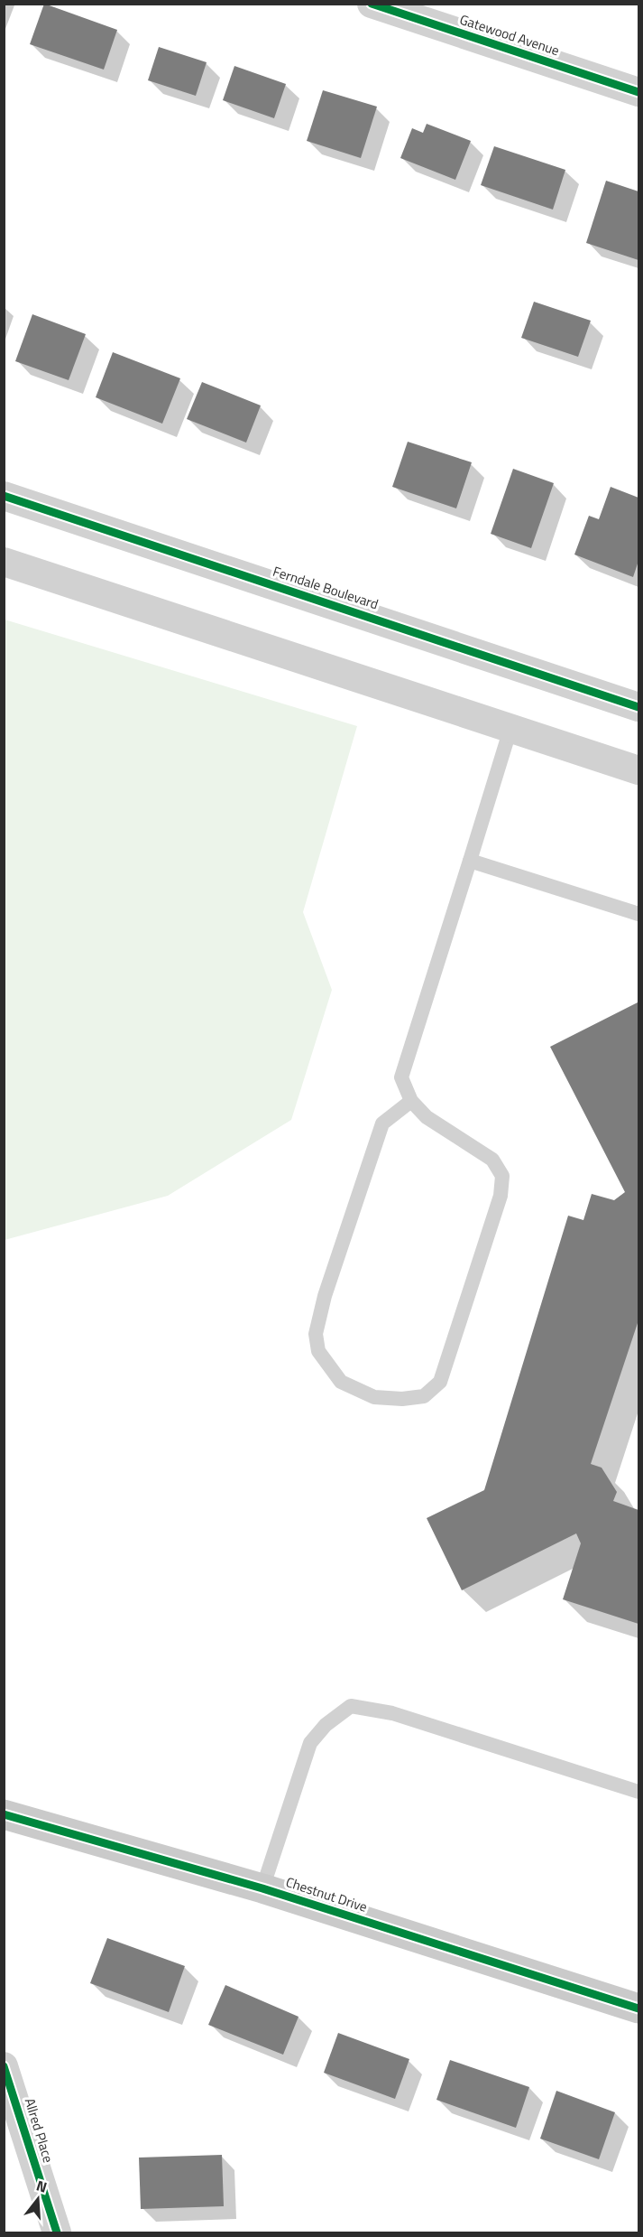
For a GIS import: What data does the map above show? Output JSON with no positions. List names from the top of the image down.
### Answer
{
  "streets": {
    "street": [
      "Gatewood Avenue",
      "Ferndale Boulevard",
      "Chestnut Drive",
      "Allred Place"
    ]
  },
  "north": "top"
}
